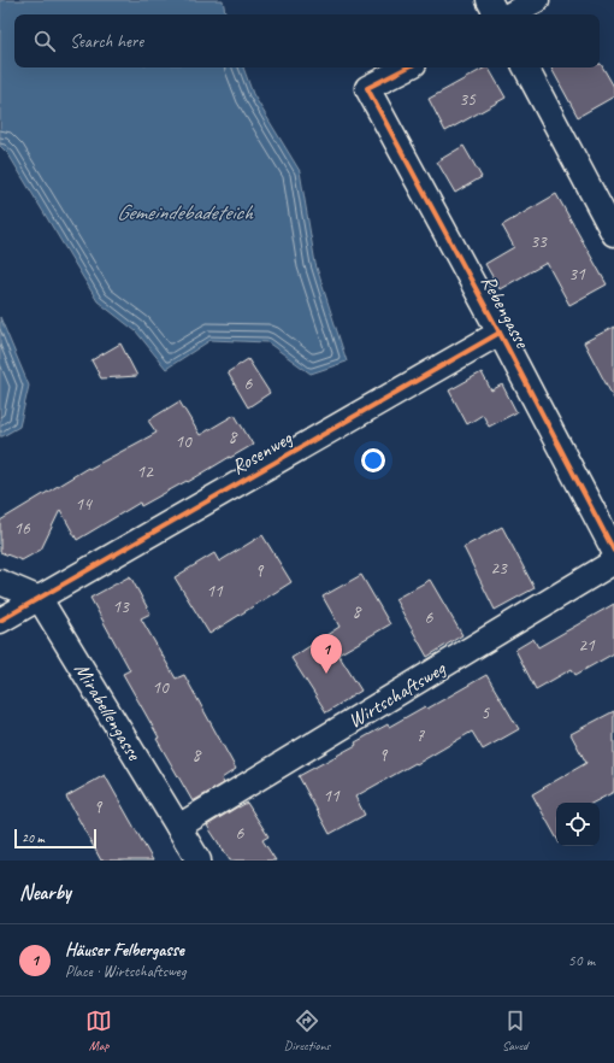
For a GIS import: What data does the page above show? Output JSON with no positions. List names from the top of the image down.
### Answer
{
  "streets": {
    "street": [
      "Rebengasse",
      "Rosenweg",
      "Wirtschaftsweg",
      "Mirabellengasse"
    ]
  },
  "crossings": [
    ["Rebengasse", "Rosenweg"],
    ["Rosenweg", "Mirabellengasse"],
    ["Wirtschaftsweg", "Mirabellengasse"]
  ],
  "water": ["Gemeindebadeteich"],
  "house_numbers": [
    "35",
    "33",
    "31",
    "6",
    "8",
    "10",
    "12",
    "14",
    "16",
    "23",
    "9",
    "11",
    "13",
    "8",
    "6",
    "21",
    "10",
    "5",
    "7",
    "8",
    "9",
    "11",
    "9",
    "6"
  ],
  "scale_bar": "20 m",
  "page": {
    "search": "Search here",
    "pins": "1",
    "scale": "20 m",
    "heading": "Nearby",
    "list": [
      {
        "mark": "1",
        "name": "Häuser Felbergasse",
        "note": "Place · Wirtschaftsweg",
        "value": "50 m"
      }
    ],
    "nav": ["Map", "Directions", "Saved"]
  }
}
